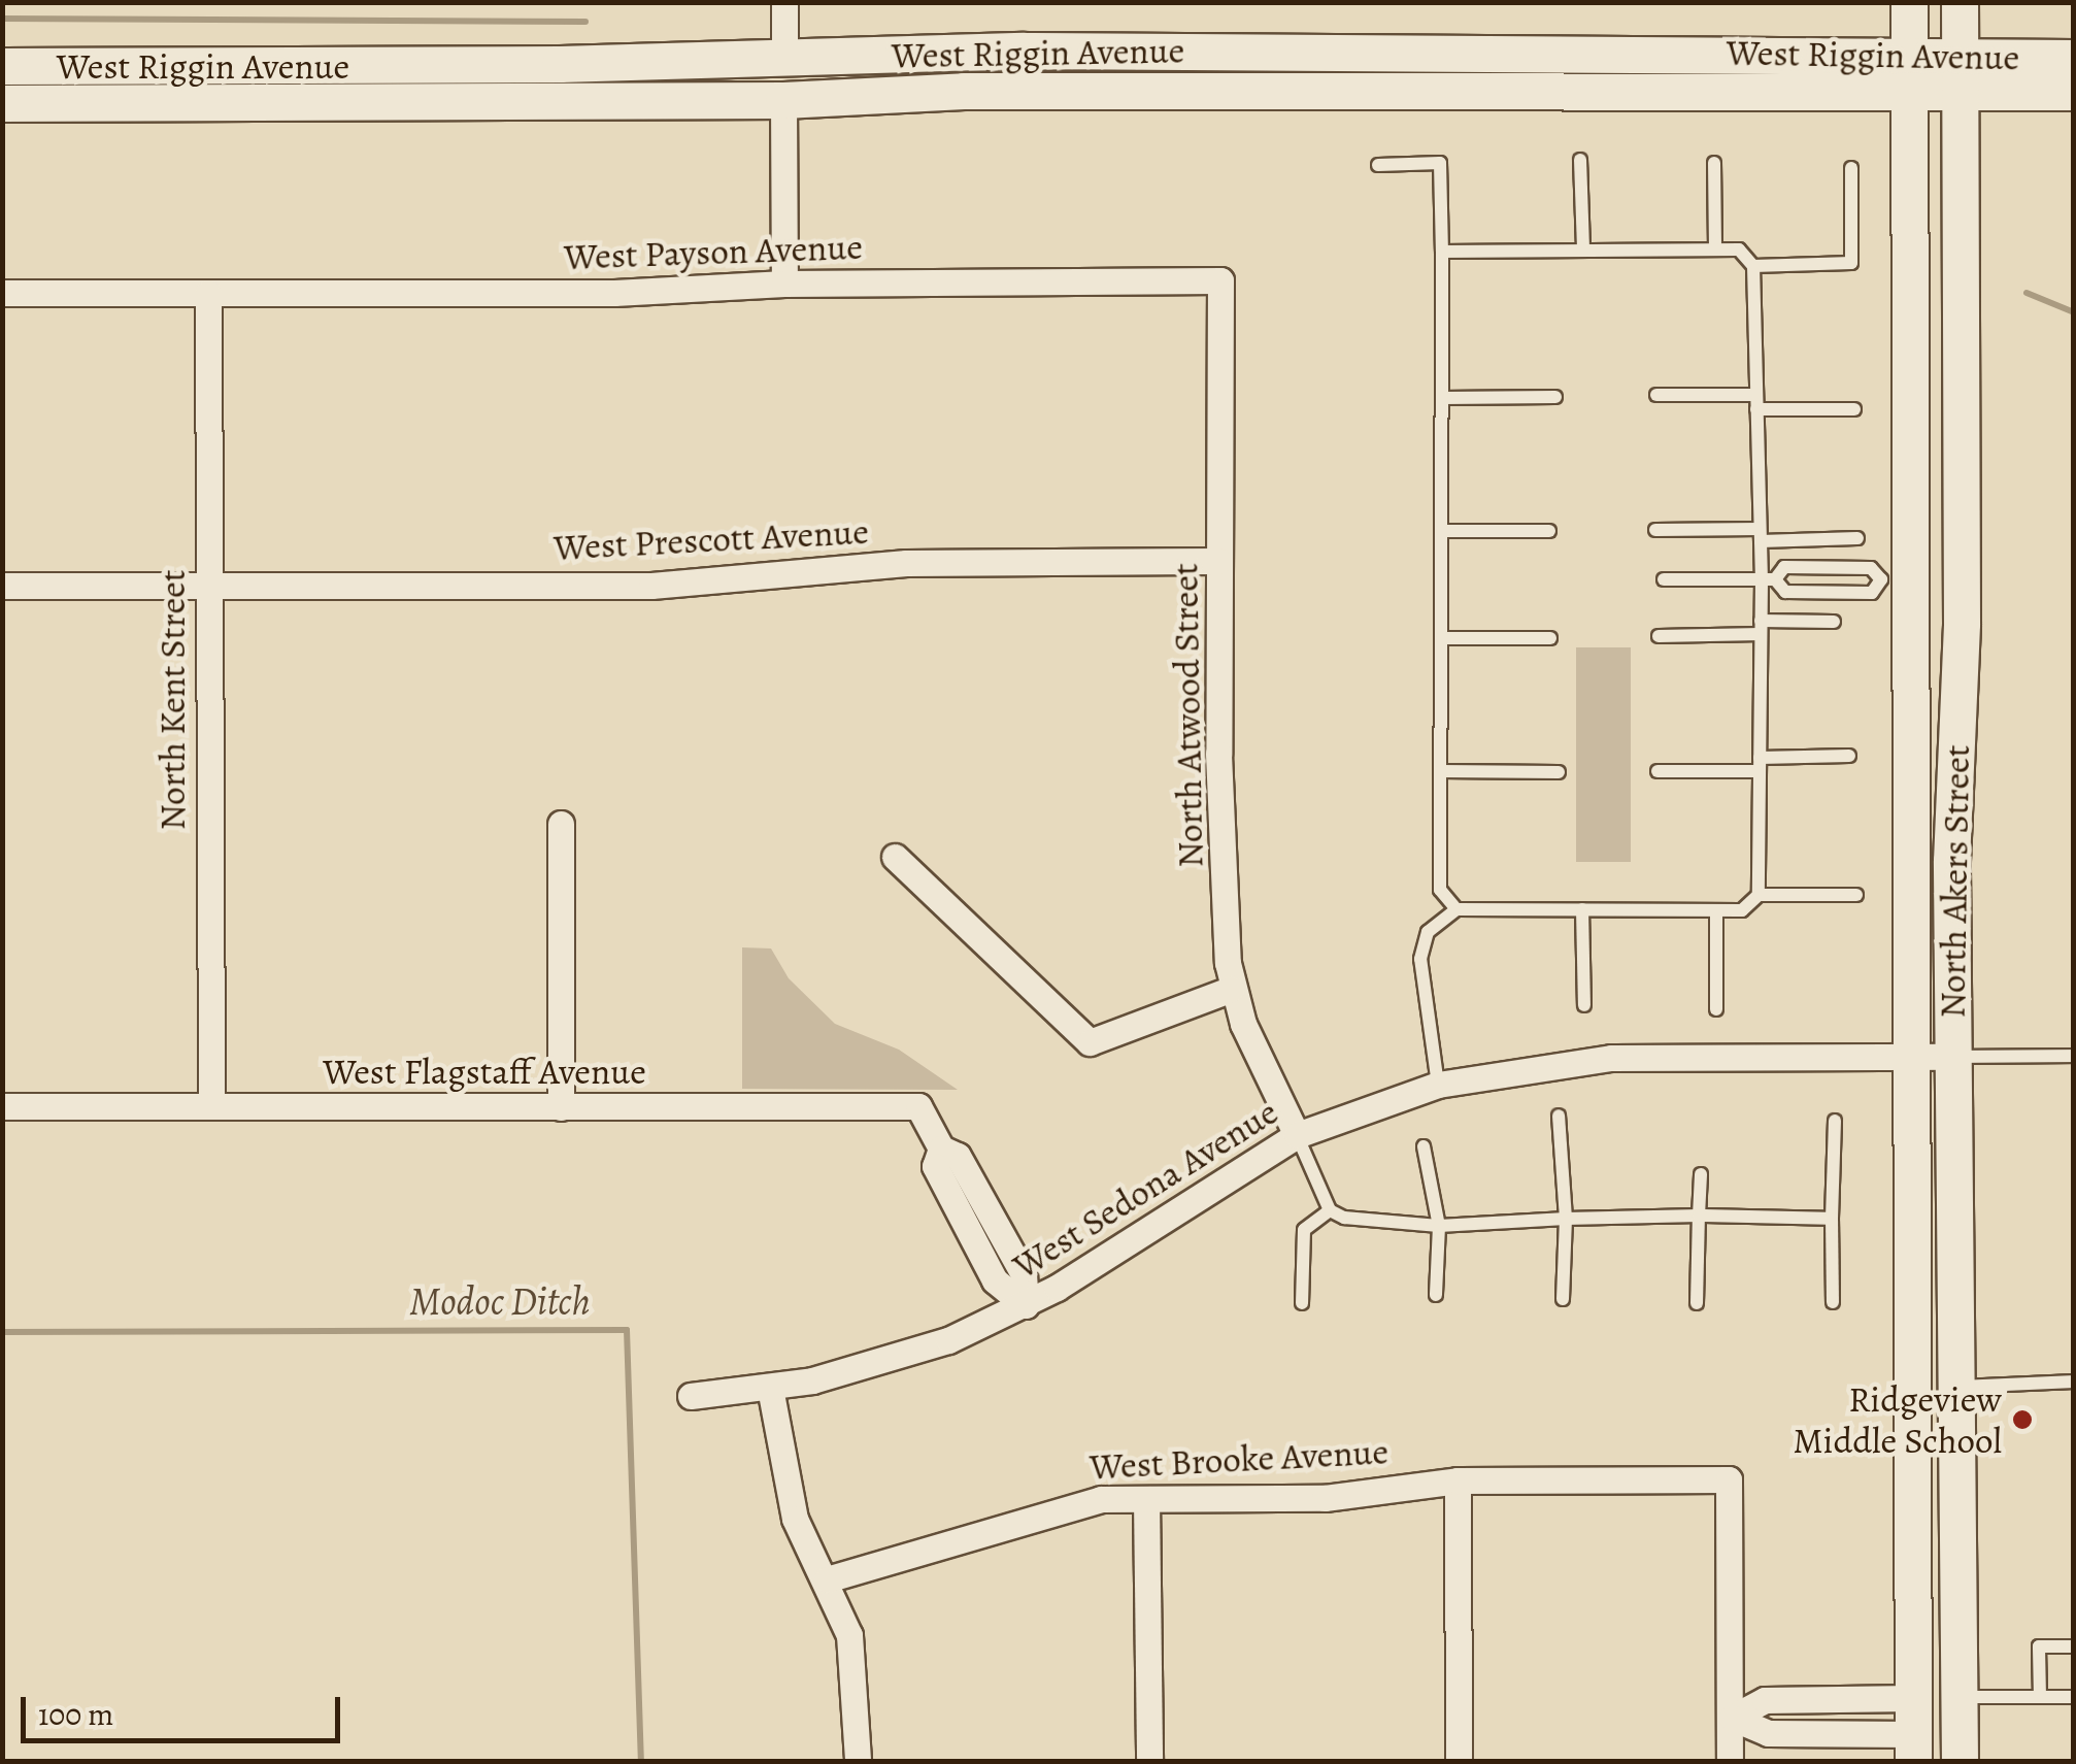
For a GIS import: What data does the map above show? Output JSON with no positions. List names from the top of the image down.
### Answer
{
  "streets": {
    "main road": ["West Riggin Avenue", "North Akers Street"],
    "street": [
      "West Payson Avenue",
      "West Prescott Avenue",
      "North Kent Street",
      "North Atwood Street",
      "West Flagstaff Avenue",
      "West Sedona Avenue",
      "West Brooke Avenue"
    ]
  },
  "crossings": [
    ["West Riggin Avenue", "North Akers Street"],
    ["West Payson Avenue", "North Kent Street"],
    ["West Payson Avenue", "North Atwood Street"],
    ["West Prescott Avenue", "North Kent Street"],
    ["West Prescott Avenue", "North Atwood Street"],
    ["North Kent Street", "West Flagstaff Avenue"],
    ["North Atwood Street", "West Sedona Avenue"],
    ["North Akers Street", "West Sedona Avenue"],
    ["West Flagstaff Avenue", "West Sedona Avenue"]
  ],
  "water": ["Modoc Ditch"],
  "places": ["Ridgeview Middle School"],
  "scale_bar": "100 m"
}
